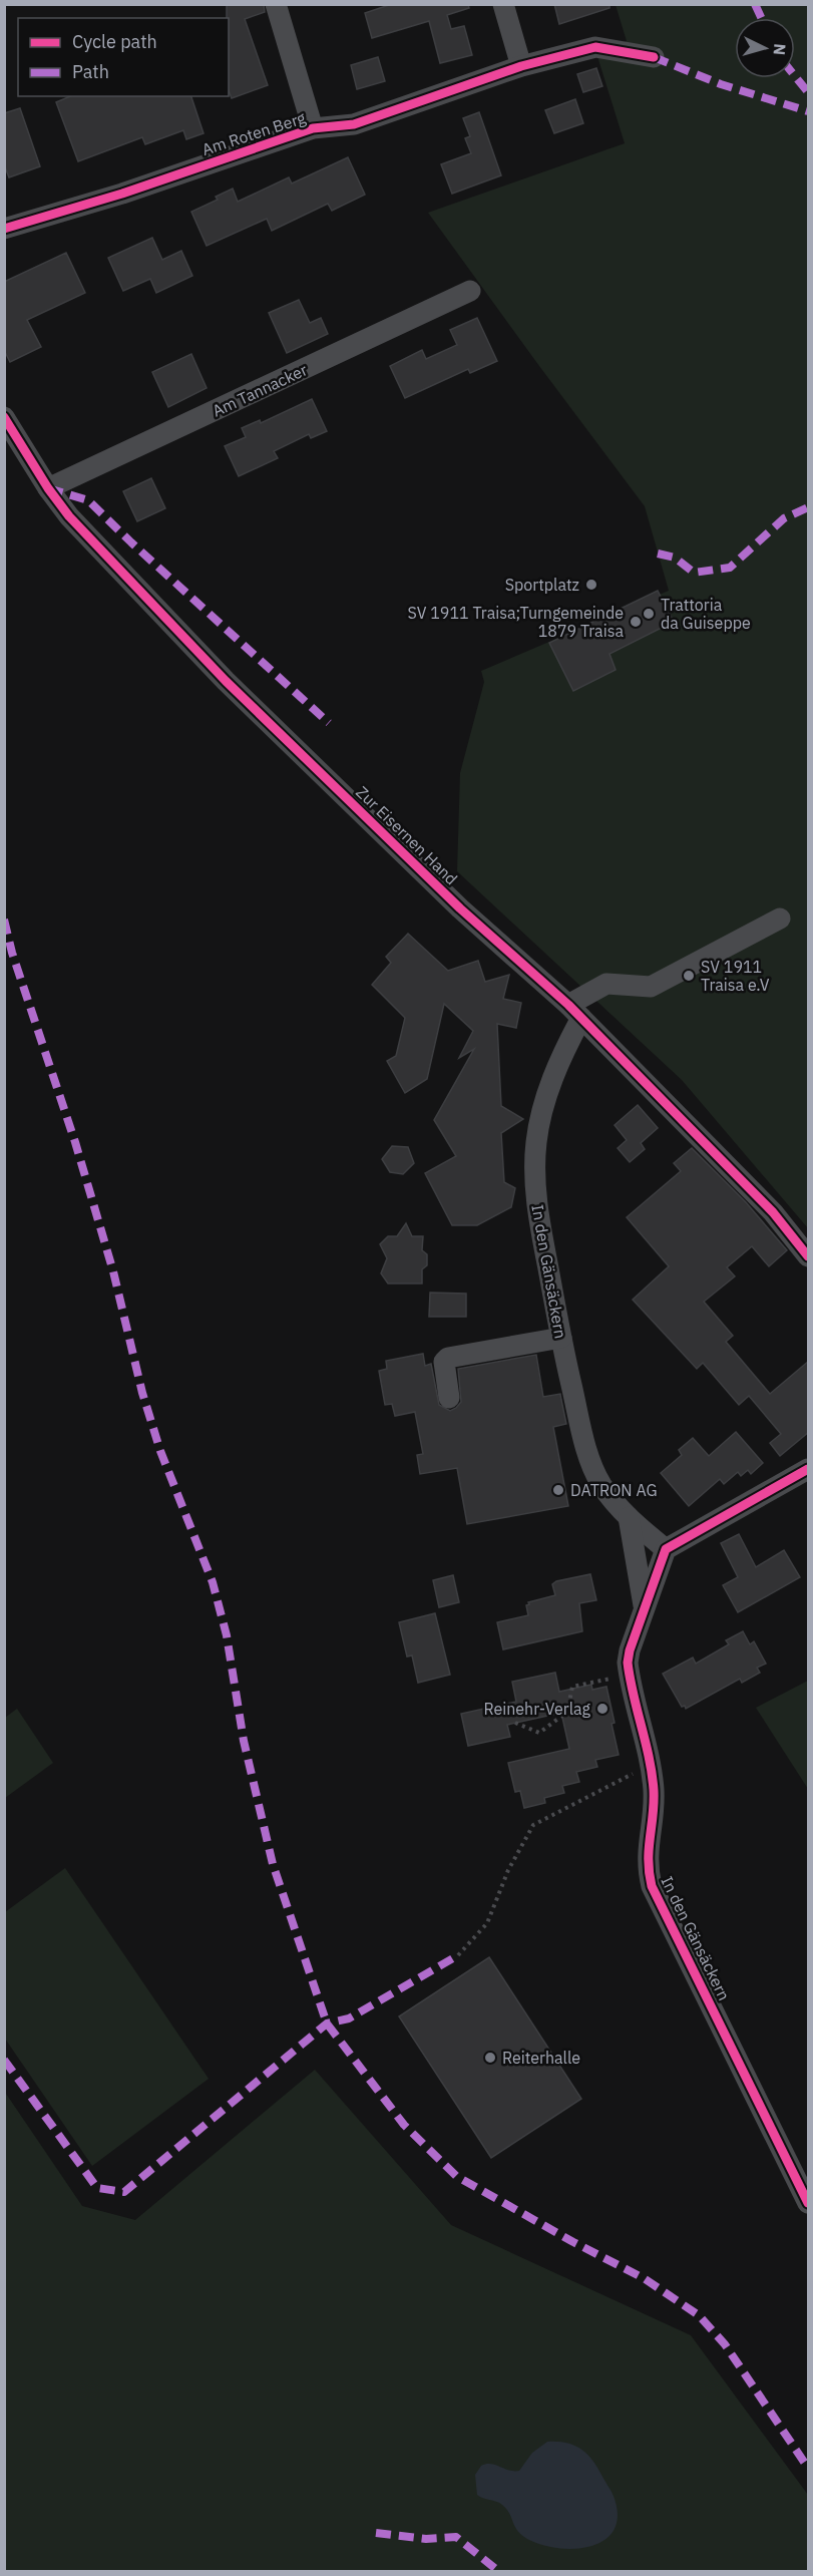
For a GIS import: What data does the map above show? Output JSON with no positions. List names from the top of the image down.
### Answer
{
  "streets": {
    "street": [
      "Am Roten Berg",
      "Am Tannacker",
      "Zur Eisernen Hand",
      "In den Gänsäckern"
    ]
  },
  "crossings": [
    ["Am Tannacker", "Zur Eisernen Hand"],
    ["Zur Eisernen Hand", "In den Gänsäckern"]
  ],
  "places": [
    "Sportplatz",
    "Trattoria da Guiseppe",
    "SV 1911 Traisa;Turngemeinde 1879 Traisa",
    "SV 1911 Traisa e.V",
    "DATRON AG",
    "Reinehr-Verlag",
    "Reiterhalle"
  ],
  "legend": ["Cycle path", "Path"],
  "north": "right"
}
